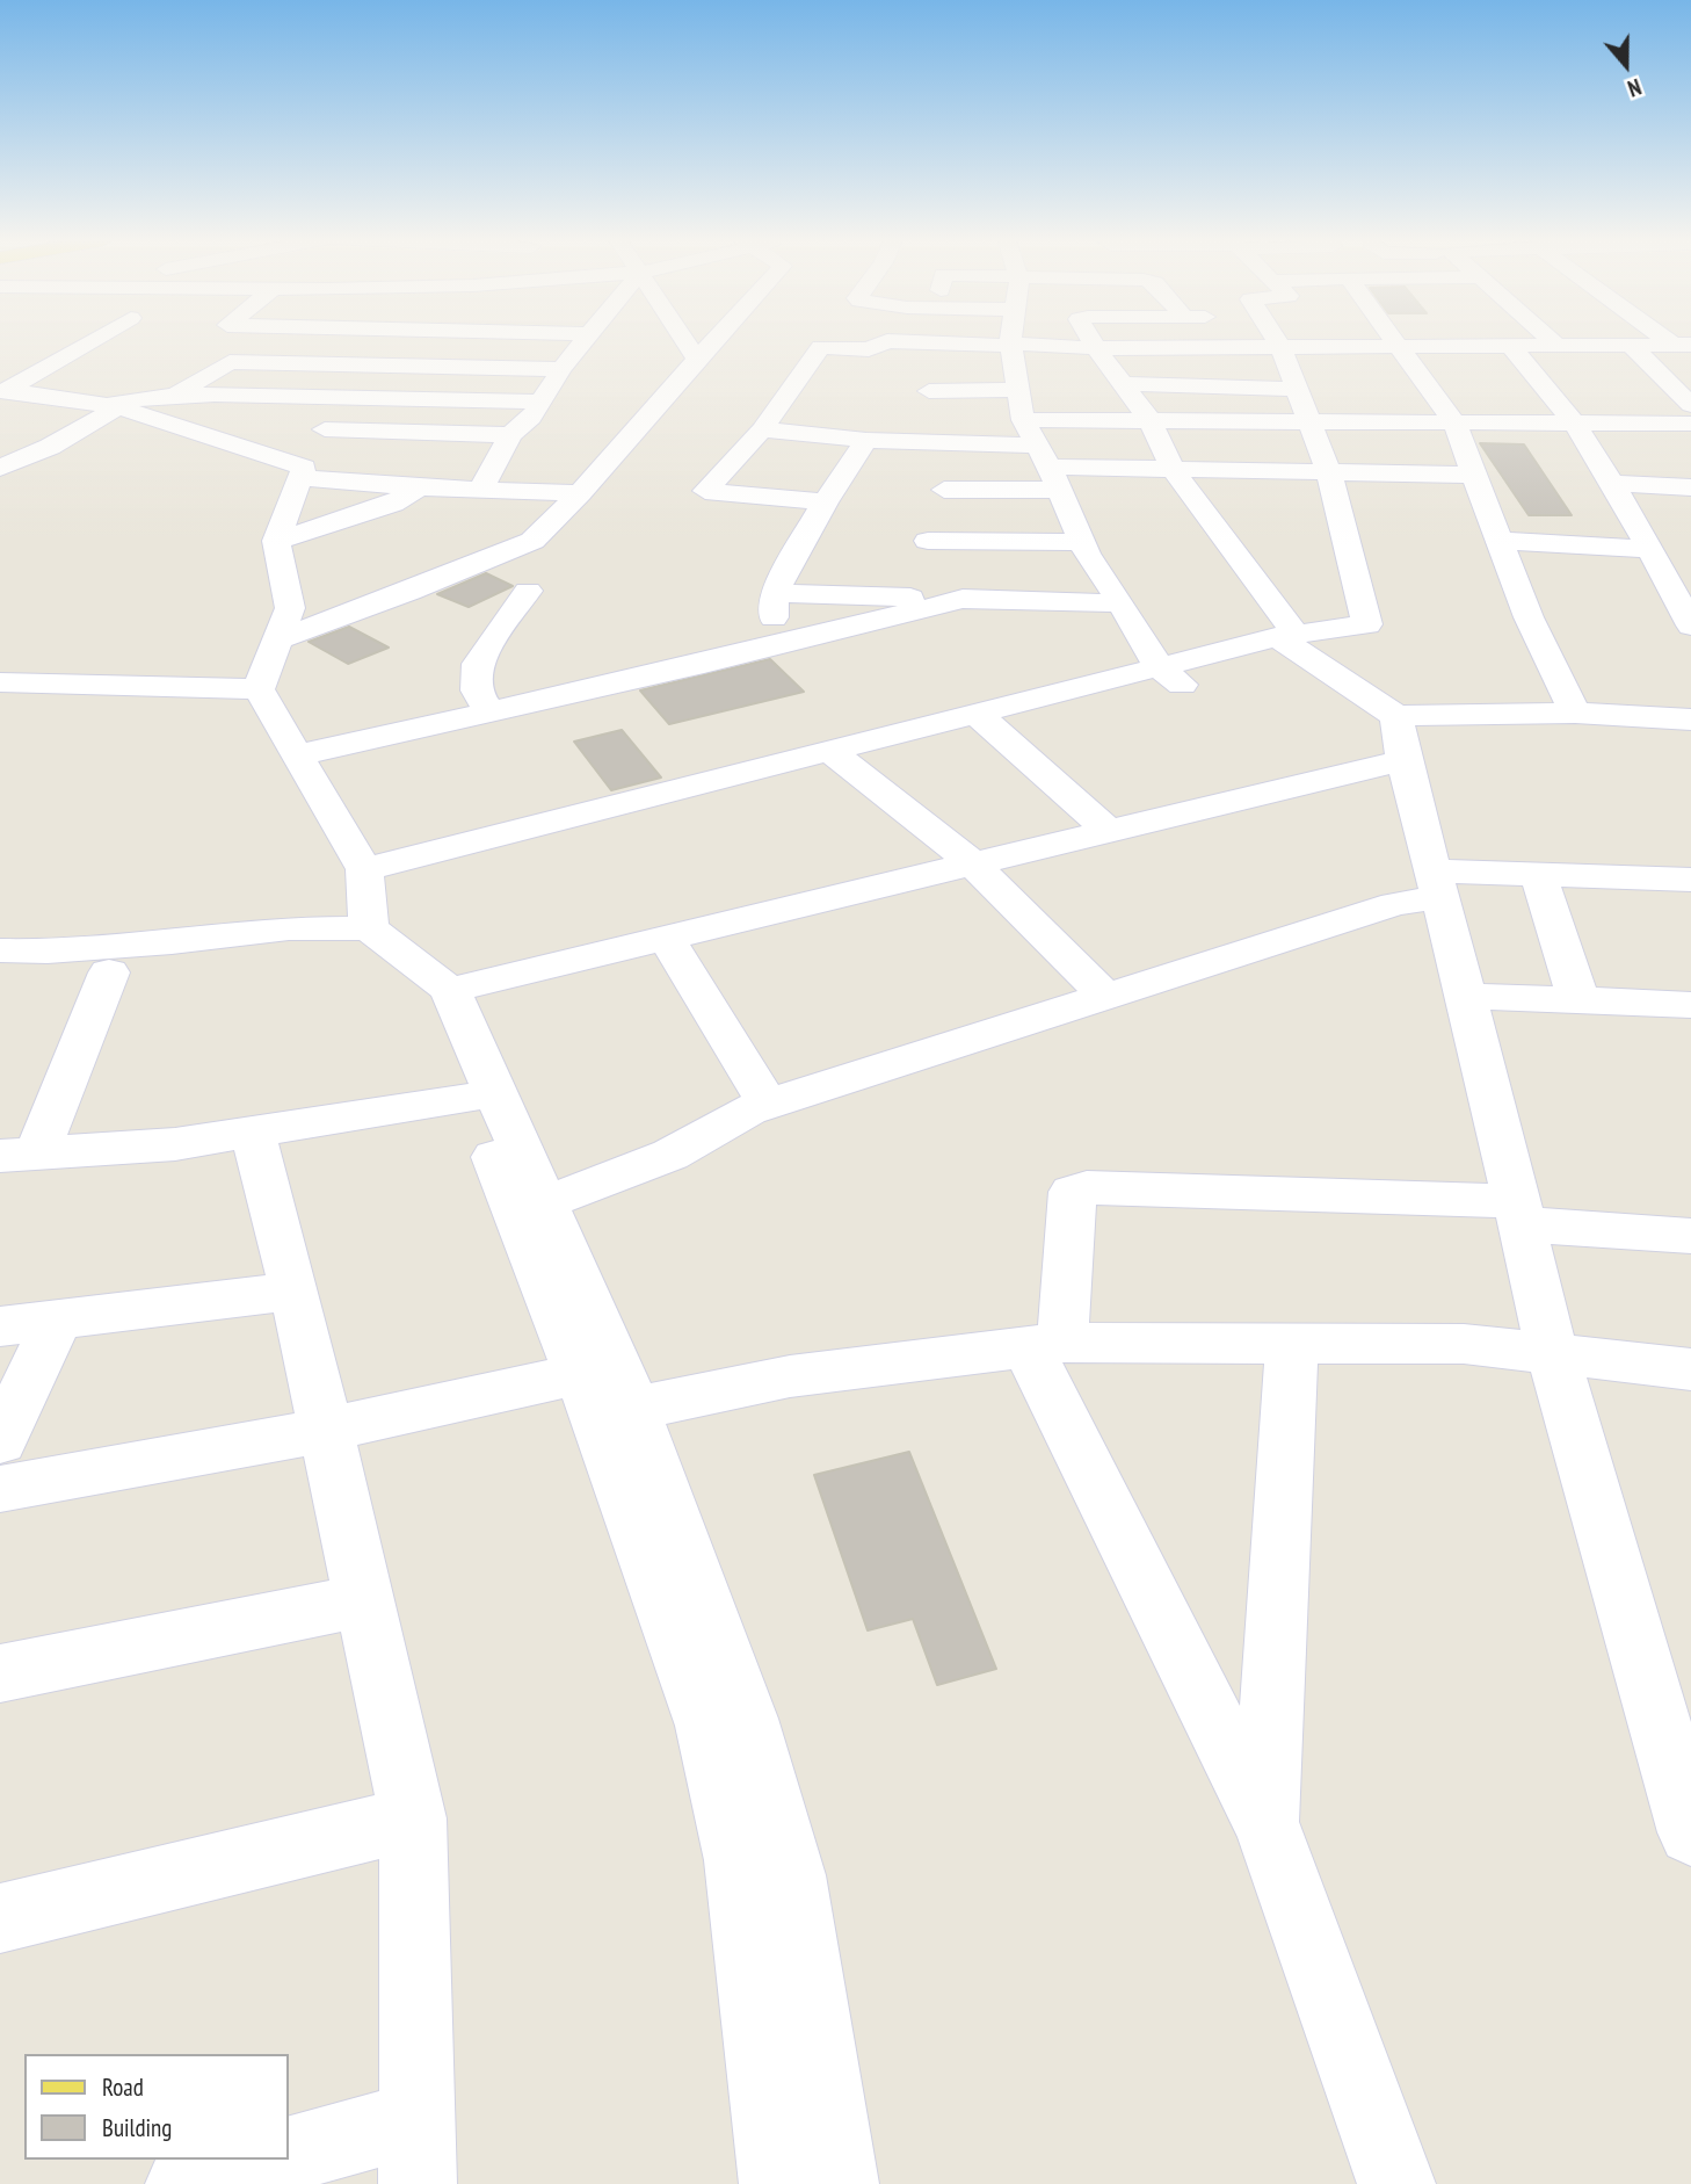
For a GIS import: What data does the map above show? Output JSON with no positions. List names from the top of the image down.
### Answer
{
  "legend": ["Road", "Building"],
  "north": "bottom"
}
